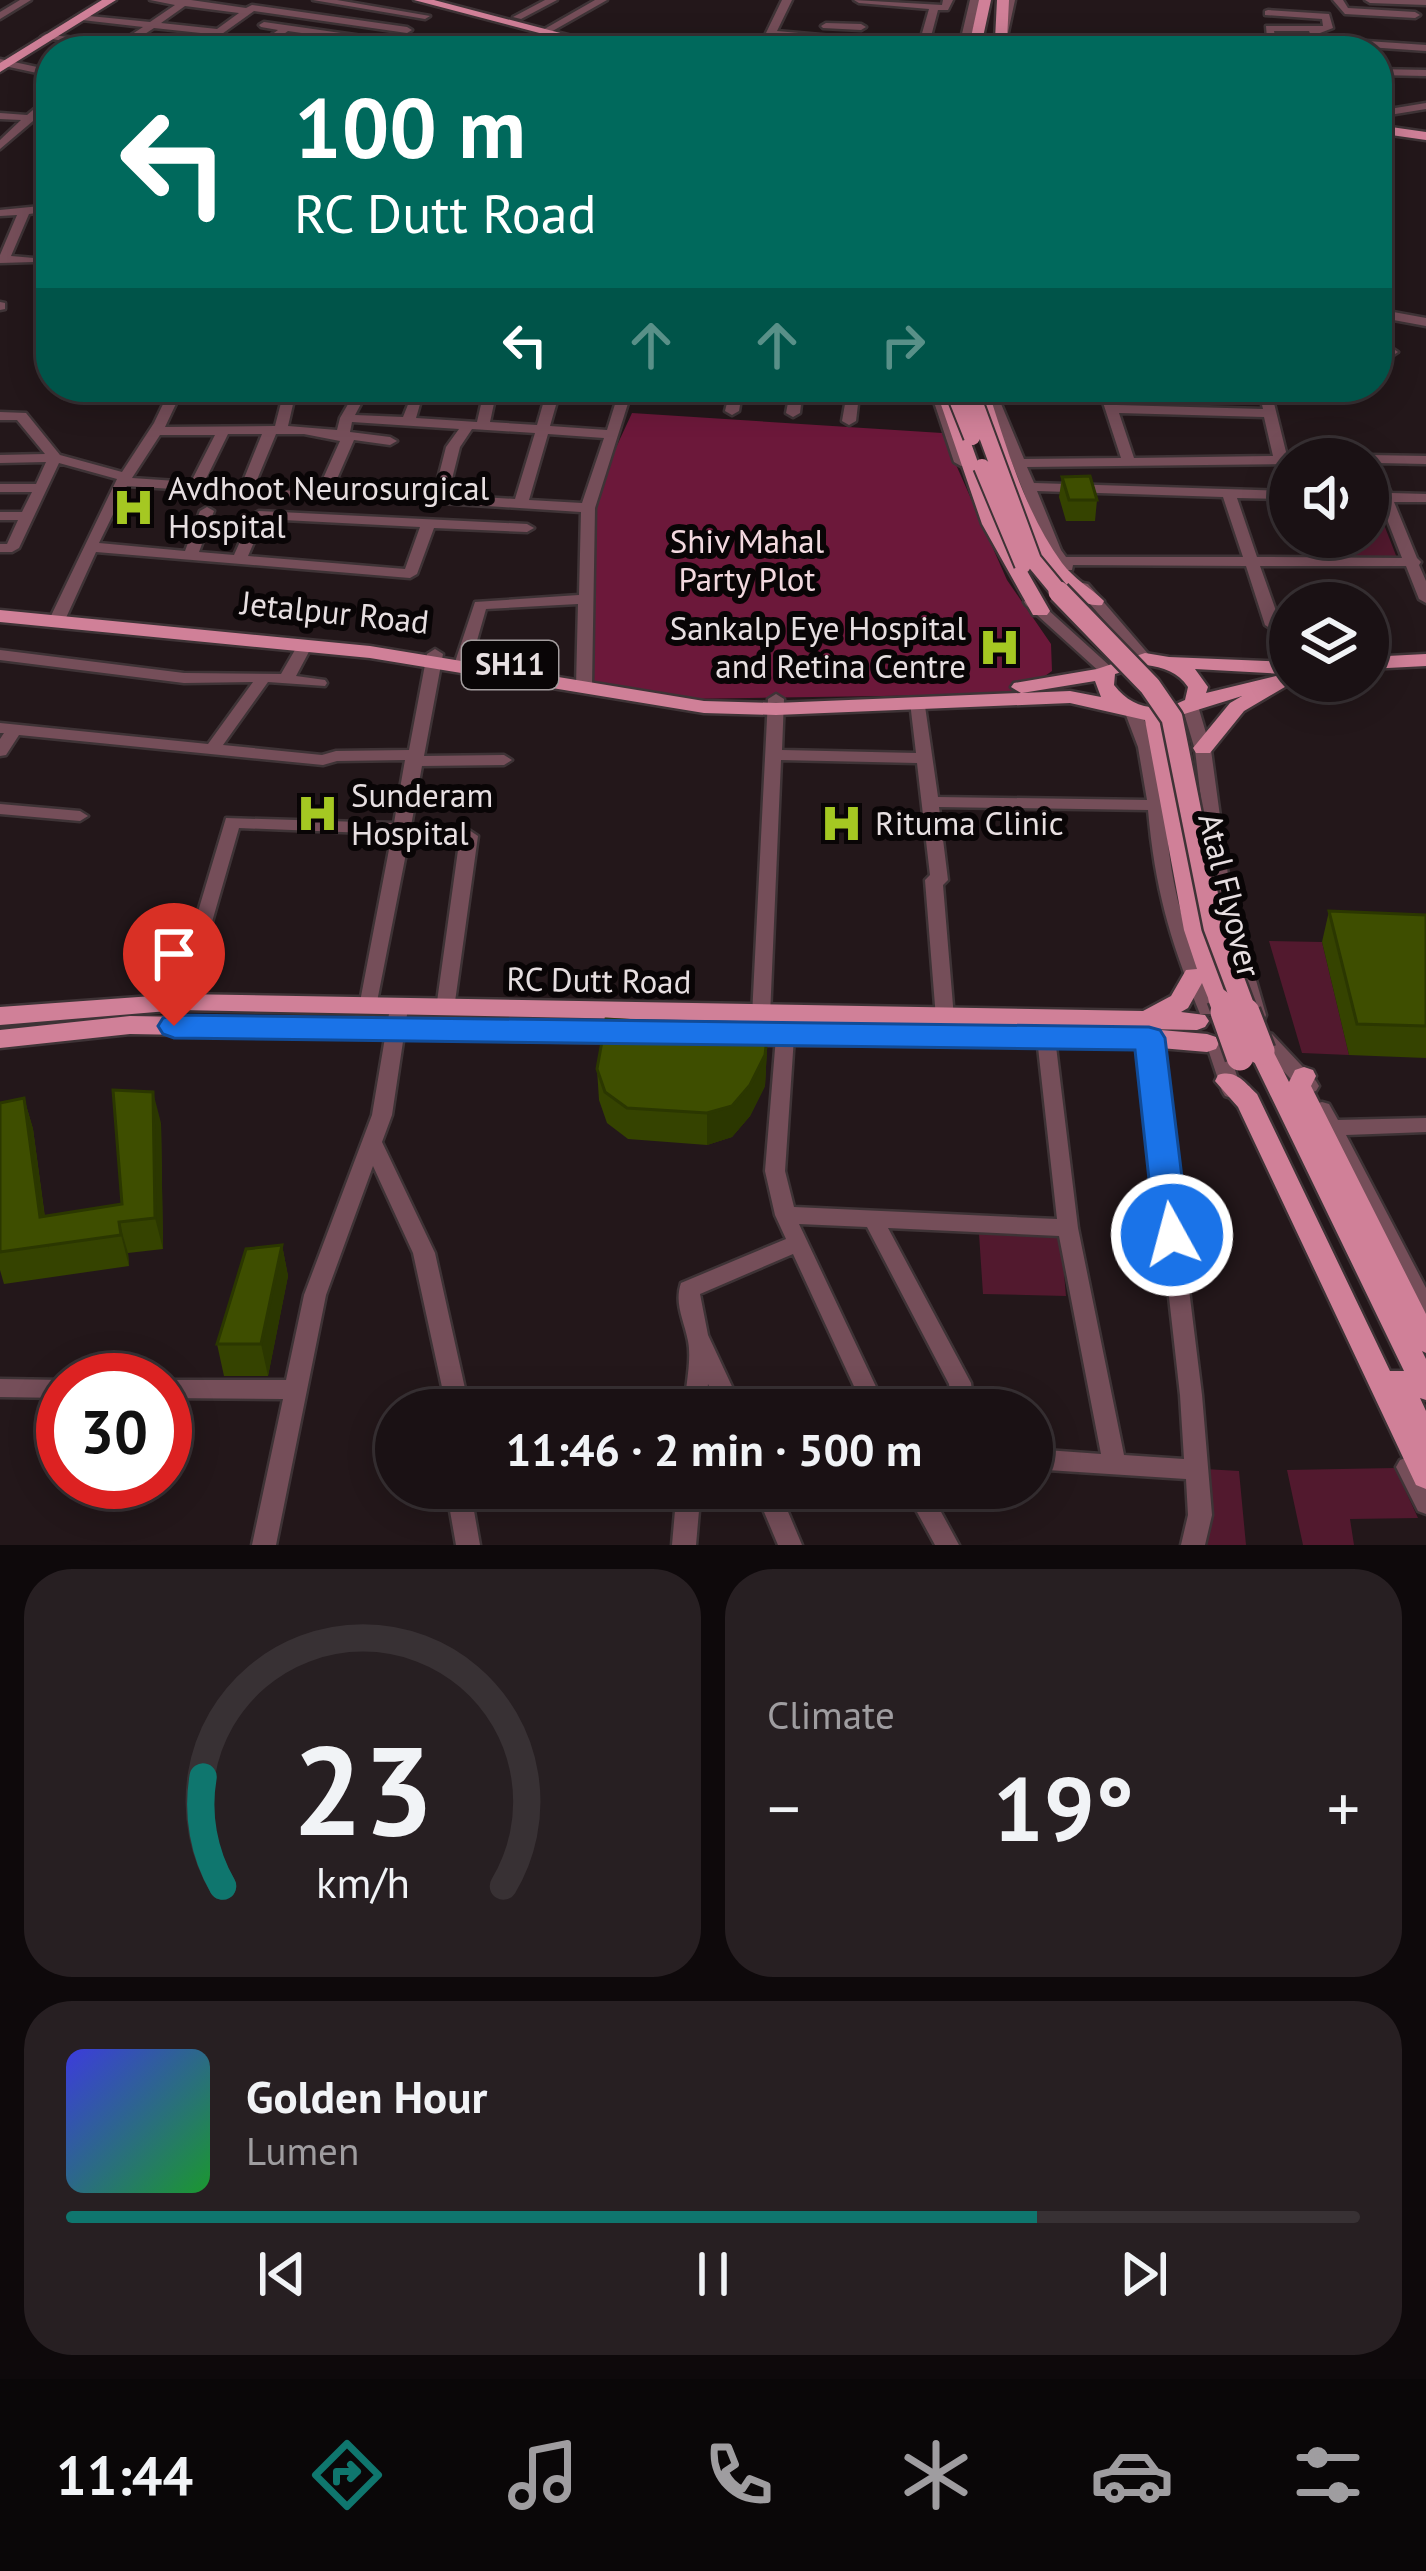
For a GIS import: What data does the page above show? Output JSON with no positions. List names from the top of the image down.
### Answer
{
  "streets": {
    "main road": [
      "Jetalpur Road",
      "SH11",
      "Atal Flyover",
      "RC Dutt Road"
    ]
  },
  "crossings": [
    ["Jetalpur Road", "SH11"],
    ["Atal Flyover", "RC Dutt Road"]
  ],
  "parks": ["Shiv Mahal Party Plot"],
  "places": {
    "hospital": [
      "Avdhoot Neurosurgical Hospital",
      "Sankalp Eye Hospital and Retina Centre",
      "Sunderam Hospital",
      "Rituma Clinic"
    ]
  },
  "page": {
    "turn": ["100 m", "RC Dutt Road"],
    "limit": "30",
    "trip": "11:46 · 2 min · 500 m",
    "tile": "Climate",
    "heat": ["−", "19°", "+"],
    "song": ["Golden Hour", "Lumen"],
    "tabs": "11:44",
    "gauge": ["23", "km/h"]
  }
}
